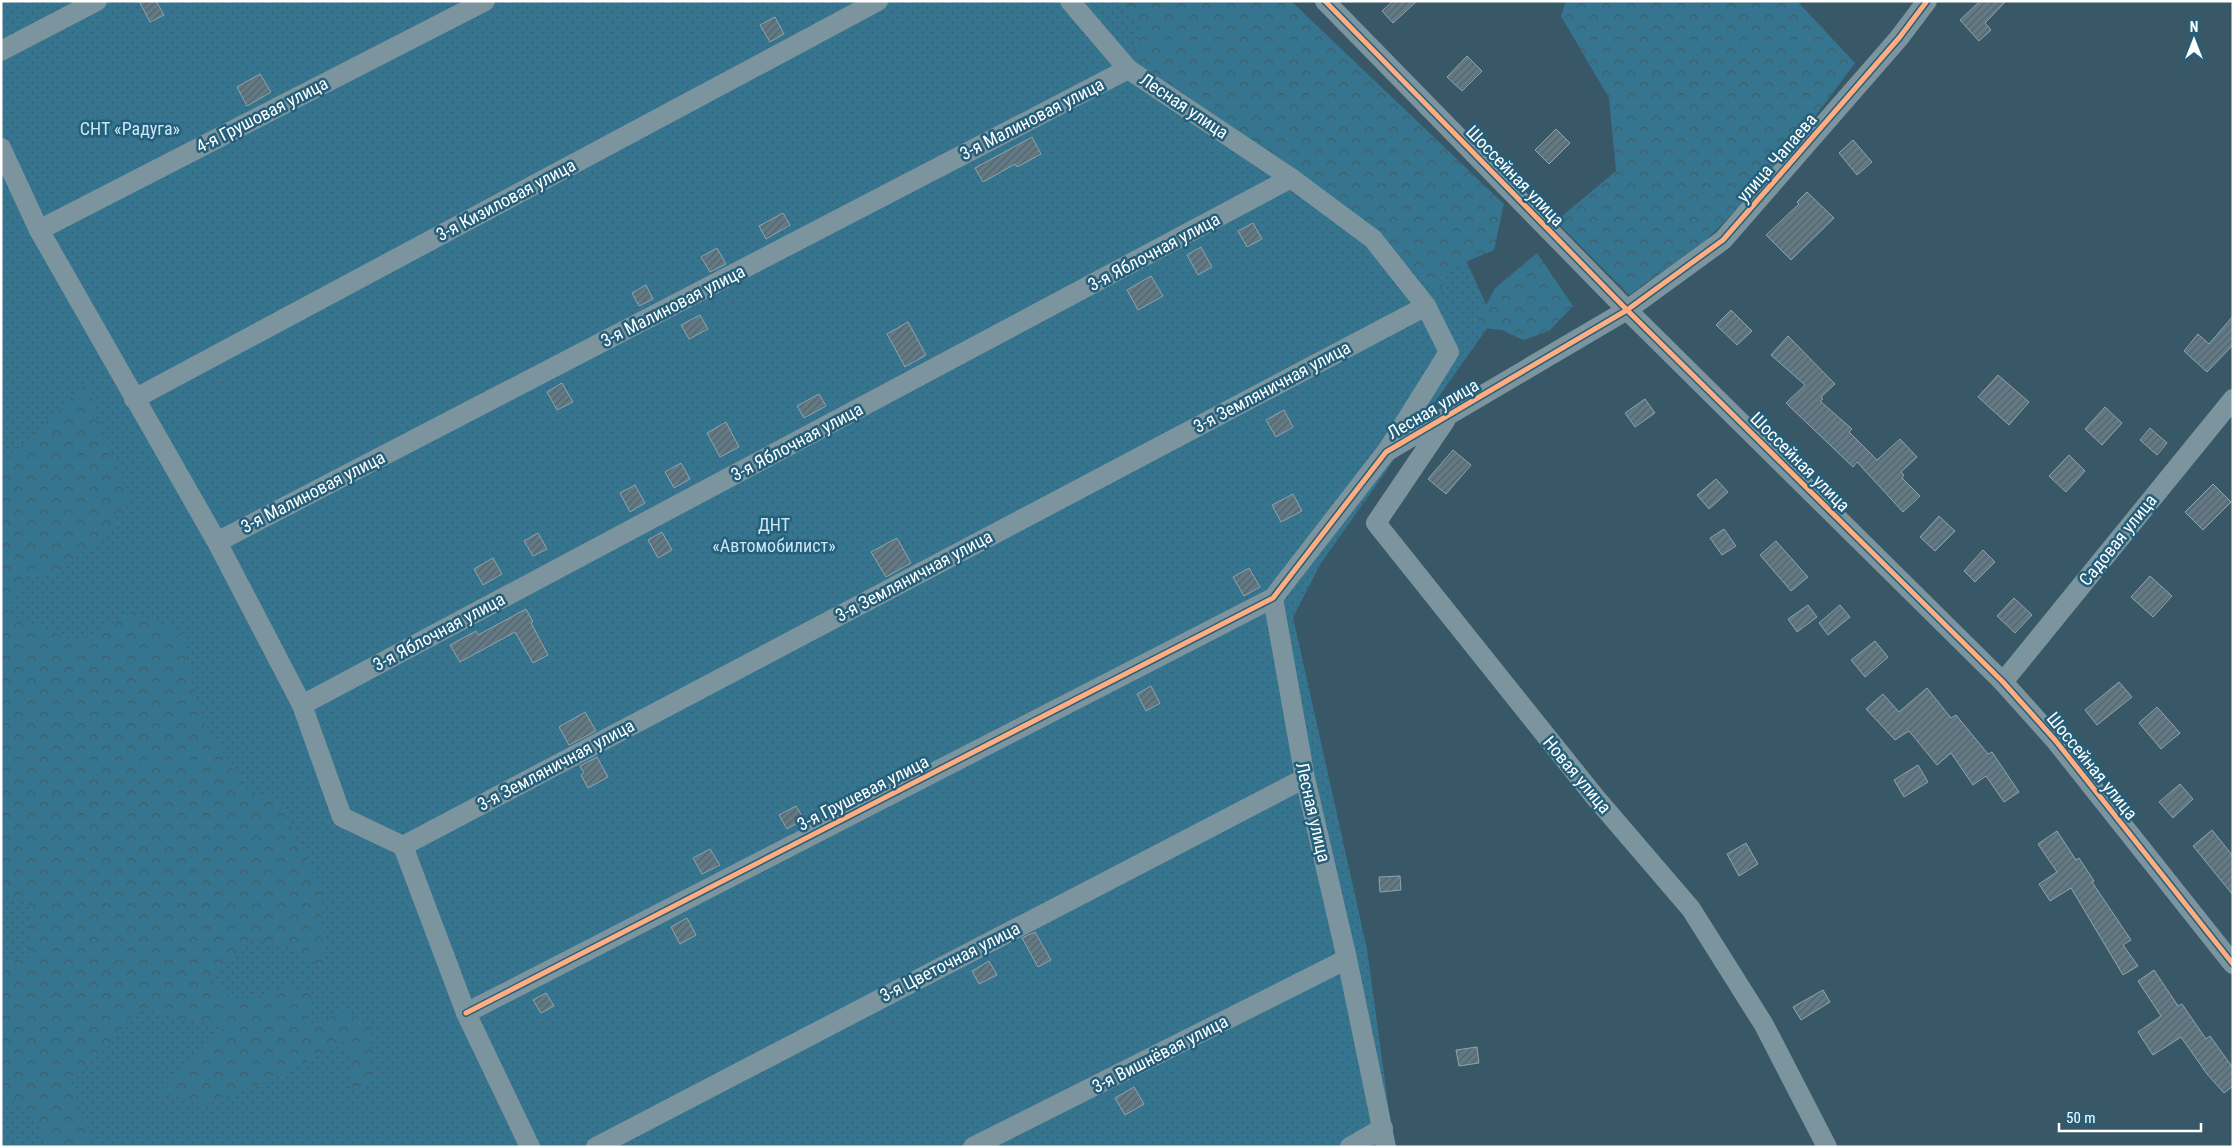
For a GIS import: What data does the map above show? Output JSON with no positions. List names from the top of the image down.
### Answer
{
  "streets": {
    "street": [
      "Лесная улица",
      "4-я Грушовая улица",
      "3-я Малиновая улица",
      "улица Чапаева",
      "Шоссейная улица",
      "3-я Кизиловая улица",
      "3-я Яблочная улица",
      "3-я Земляничная улица",
      "Садовая улица",
      "Новая улица",
      "3-я Грушевая улица",
      "3-я Цветочная улица",
      "3-я Вишнёвая улица"
    ]
  },
  "crossings": [
    ["Лесная улица", "3-я Малиновая улица"],
    ["Лесная улица", "улица Чапаева"],
    ["Лесная улица", "Шоссейная улица"],
    ["Лесная улица", "3-я Яблочная улица"],
    ["Лесная улица", "3-я Земляничная улица"],
    ["Лесная улица", "Новая улица"],
    ["Лесная улица", "3-я Грушевая улица"],
    ["Лесная улица", "3-я Цветочная улица"],
    ["Лесная улица", "3-я Вишнёвая улица"],
    ["улица Чапаева", "Шоссейная улица"],
    ["Шоссейная улица", "Садовая улица"]
  ],
  "parks": ["СНТ «Радуга»", "ДНТ «Автомобилист»"],
  "scale_bar": "50 m",
  "north": "top"
}
